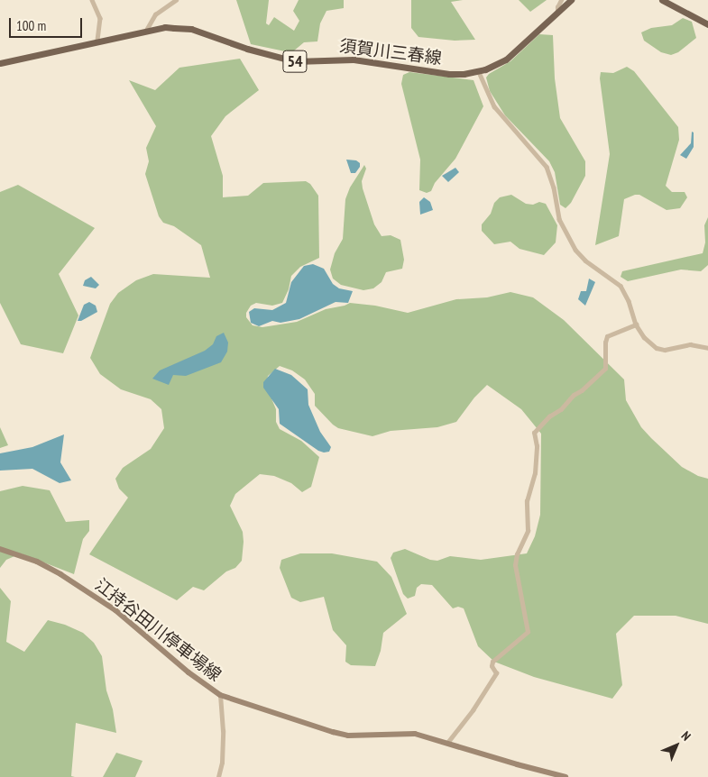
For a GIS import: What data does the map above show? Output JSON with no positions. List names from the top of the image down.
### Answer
{
  "streets": {
    "main road": ["須賀川三春線", "54", "江持谷田川停車場線"]
  },
  "scale_bar": "100 m",
  "north": "top right"
}
